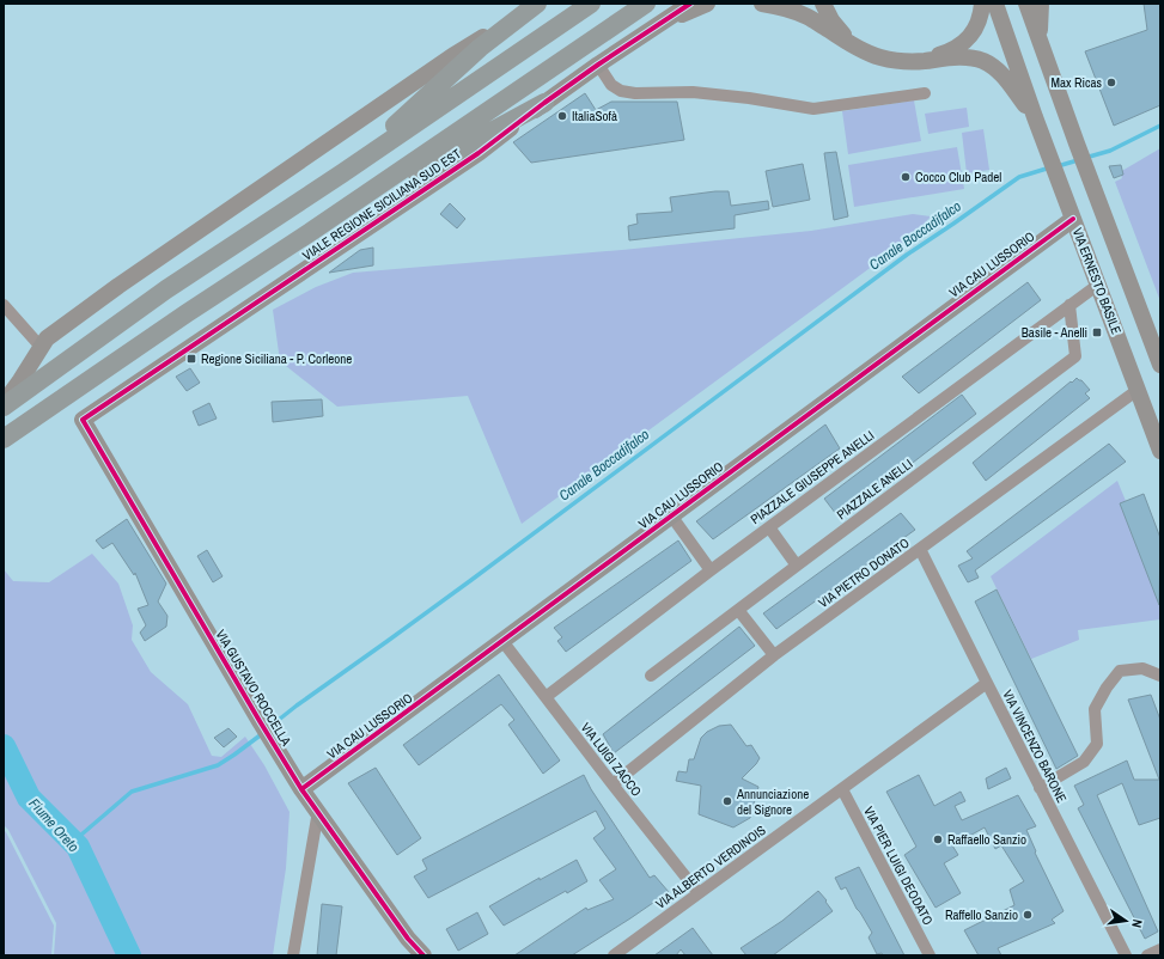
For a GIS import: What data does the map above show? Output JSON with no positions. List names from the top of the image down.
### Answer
{
  "streets": {
    "main road": ["VIALE REGIONE SICILIANA SUD EST"],
    "street": [
      "VIA CAU LUSSORIO",
      "VIA ERNESTO BASILE",
      "PIAZZALE GIUSEPPE ANELLI",
      "PIAZZALE ANELLI",
      "VIA PIETRO DONATO",
      "VIA GUSTAVO ROCCELLA",
      "VIA VINCENZO BARONE",
      "VIA LUIGI ZACCO",
      "VIA PIER LUIGI DEODATO",
      "VIA ALBERTO VERDINOIS"
    ]
  },
  "crossings": [
    ["VIALE REGIONE SICILIANA SUD EST", "VIA GUSTAVO ROCCELLA"],
    ["VIA CAU LUSSORIO", "VIA ERNESTO BASILE"],
    ["VIA CAU LUSSORIO", "VIA GUSTAVO ROCCELLA"],
    ["VIA CAU LUSSORIO", "VIA LUIGI ZACCO"],
    ["VIA ERNESTO BASILE", "PIAZZALE GIUSEPPE ANELLI"],
    ["VIA ERNESTO BASILE", "VIA PIETRO DONATO"],
    ["PIAZZALE GIUSEPPE ANELLI", "PIAZZALE ANELLI"],
    ["PIAZZALE GIUSEPPE ANELLI", "VIA LUIGI ZACCO"],
    ["VIA PIETRO DONATO", "VIA VINCENZO BARONE"],
    ["VIA PIETRO DONATO", "VIA LUIGI ZACCO"],
    ["VIA VINCENZO BARONE", "VIA ALBERTO VERDINOIS"],
    ["VIA LUIGI ZACCO", "VIA ALBERTO VERDINOIS"],
    ["VIA PIER LUIGI DEODATO", "VIA ALBERTO VERDINOIS"]
  ],
  "water": ["Canale Boccadifalco", "Fiume Oreto"],
  "places": {
    "other": [
      "Max Ricas",
      "ItaliaSofà",
      "Cocco Club Padel",
      "Annunciazione del Signore",
      "Raffaello Sanzio",
      "Raffello Sanzio"
    ],
    "transit": ["Basile - Anelli", "Regione Siciliana - P. Corleone"]
  },
  "north": "right"
}
